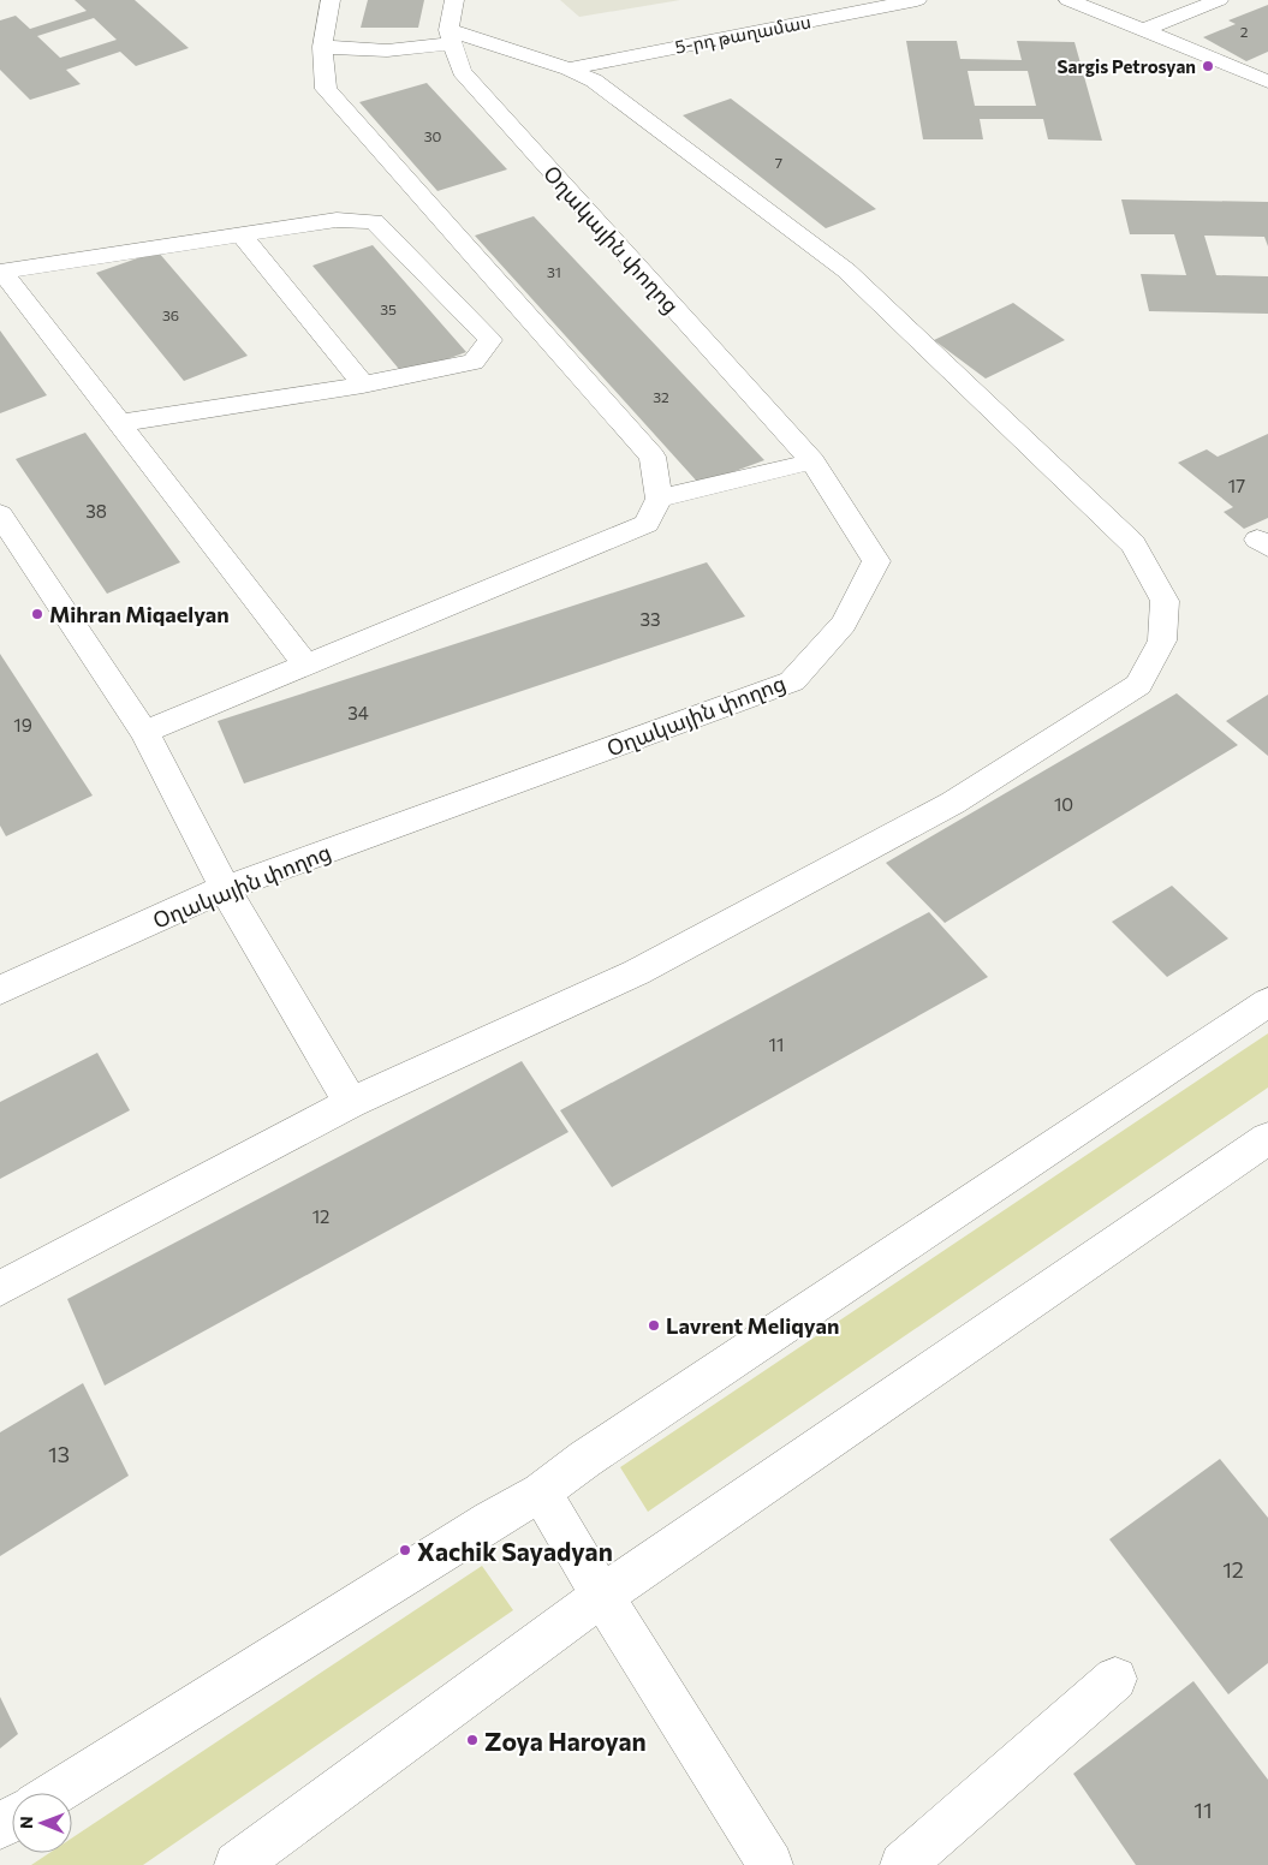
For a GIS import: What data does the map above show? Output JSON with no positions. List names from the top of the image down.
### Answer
{
  "streets": {
    "street": ["5-րդ թաղամաս", "Օղակային փողոց"]
  },
  "places": [
    "Sargis Petrosyan",
    "Mihran Miqaelyan",
    "Lavrent Meliqyan",
    "Xachik Sayadyan",
    "Zoya Haroyan"
  ],
  "house_numbers": [
    "2",
    "30",
    "7",
    "31",
    "35",
    "36",
    "32",
    "17",
    "38",
    "33",
    "34",
    "19",
    "10",
    "11",
    "12",
    "13",
    "12",
    "11"
  ],
  "north": "left"
}
